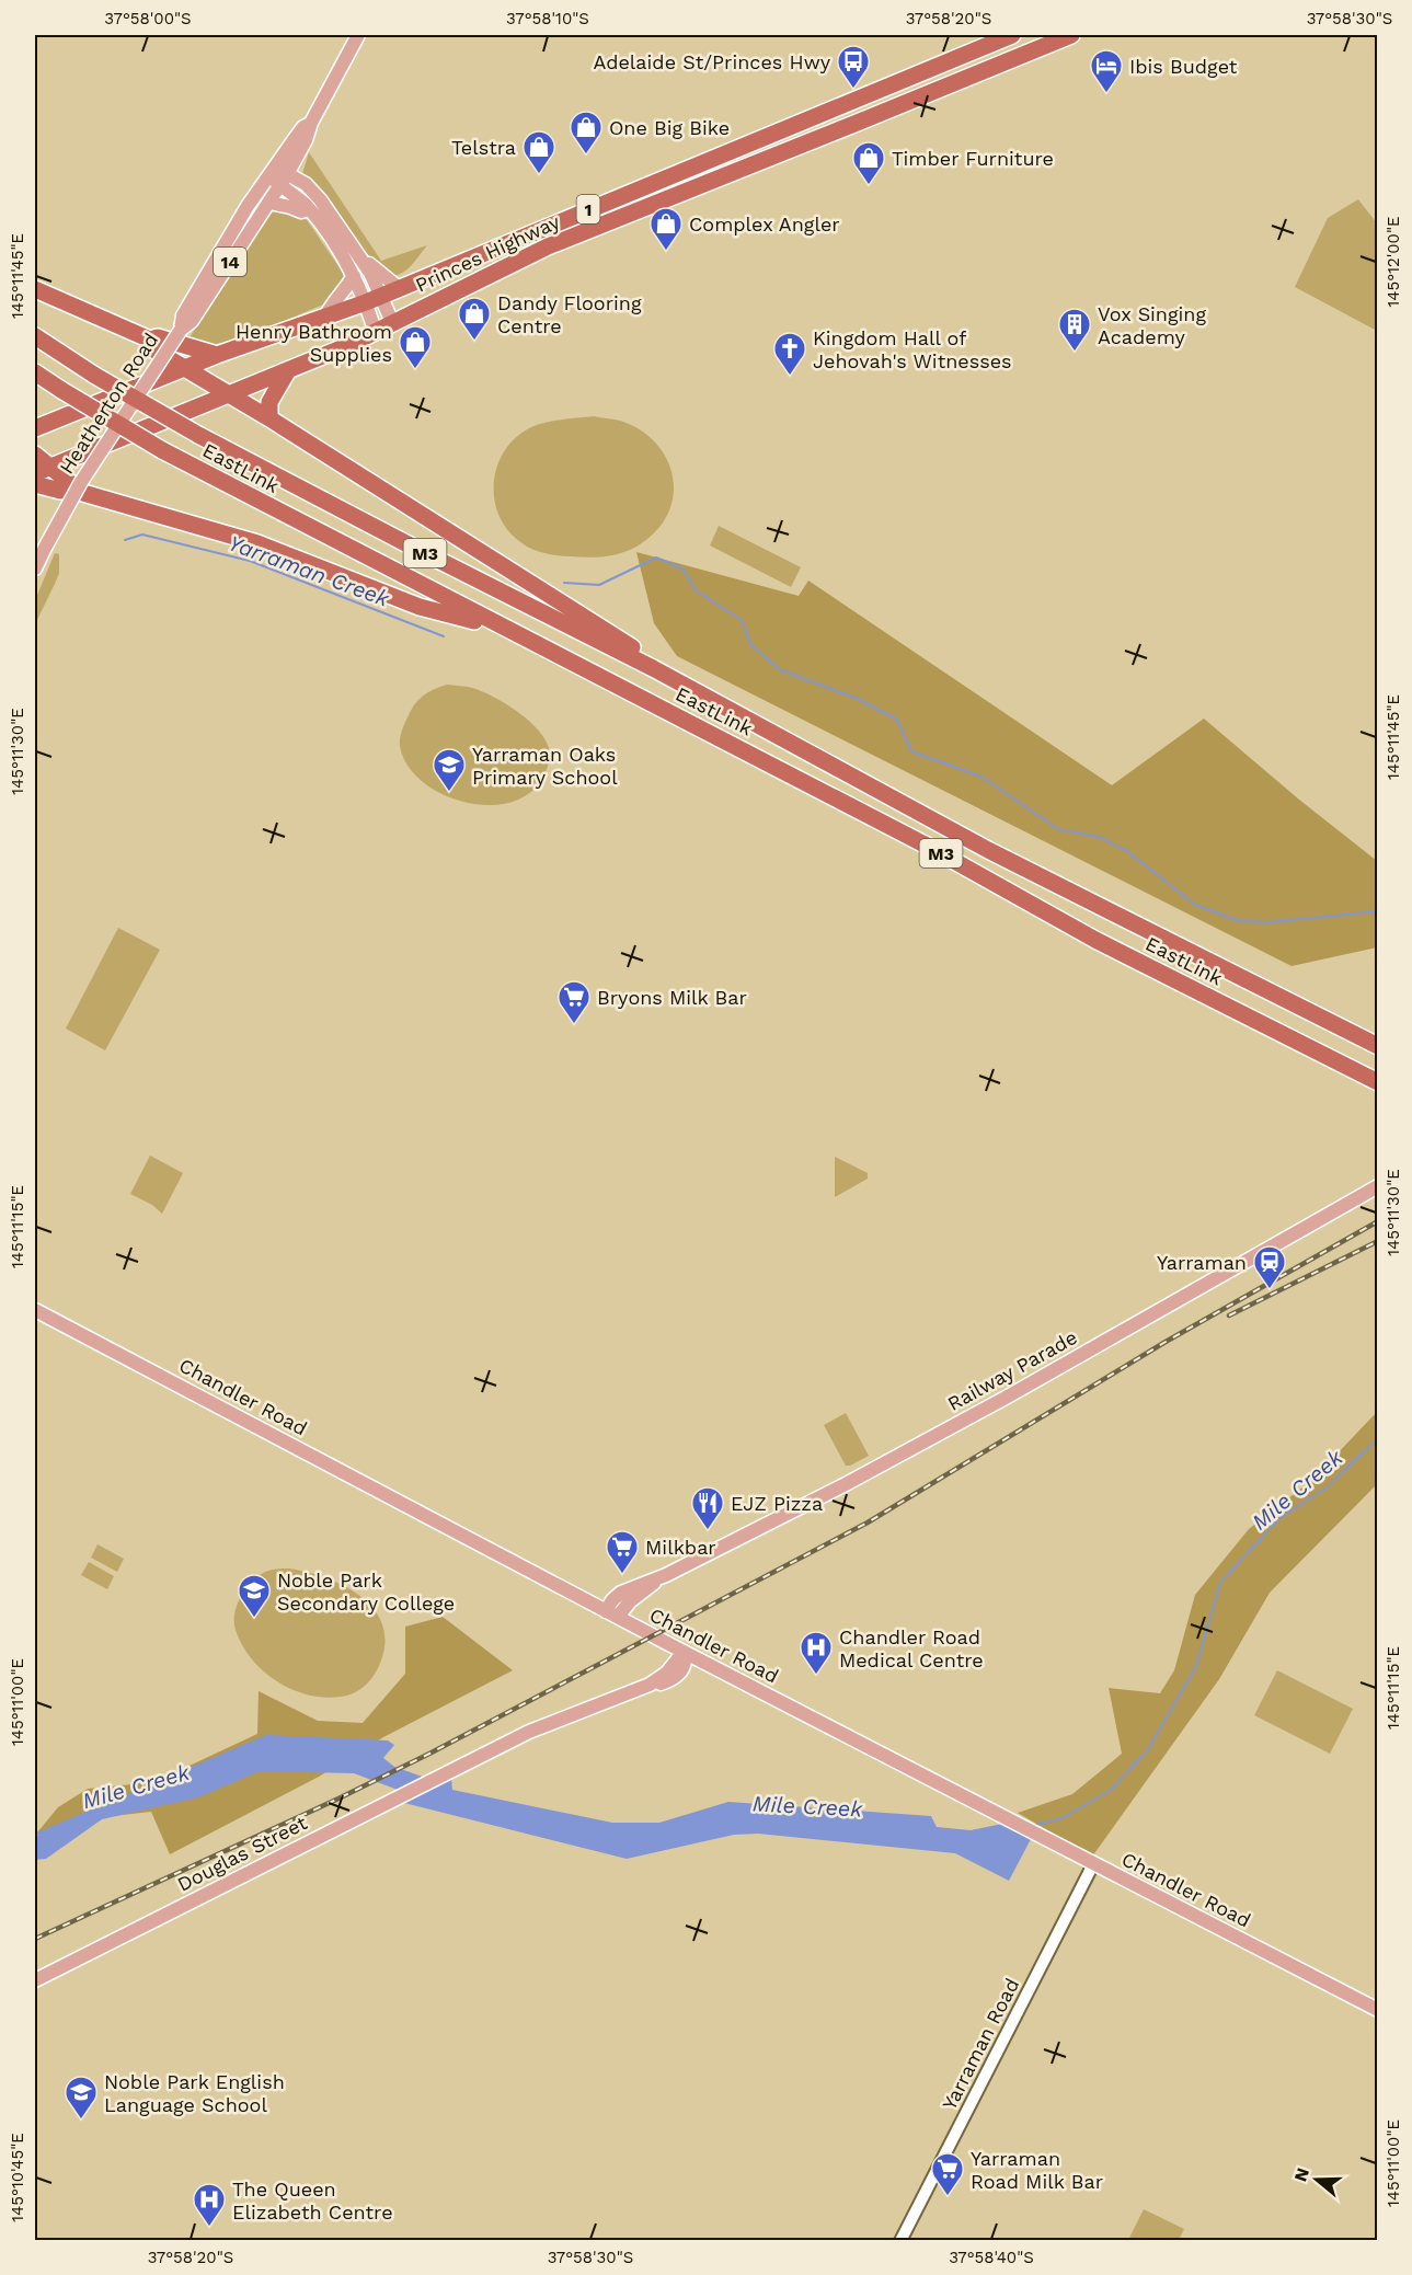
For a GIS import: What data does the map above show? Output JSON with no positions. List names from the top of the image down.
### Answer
{
  "streets": {
    "highway": [
      "1",
      "Princes Highway",
      "EastLink",
      "M3"
    ],
    "main road": [
      "14",
      "Heatherton Road",
      "Railway Parade",
      "Chandler Road",
      "Douglas Street"
    ],
    "street": ["Yarraman Road"]
  },
  "crossings": [
    ["Railway Parade", "Chandler Road"],
    ["Chandler Road", "Douglas Street"],
    ["Chandler Road", "Yarraman Road"]
  ],
  "water": ["Yarraman Creek", "Mile Creek"],
  "places": {
    "bus stop": ["Adelaide St/Princes Hwy"],
    "hotel": ["Ibis Budget"],
    "shop": [
      "One Big Bike",
      "Telstra",
      "Timber Furniture",
      "Complex Angler",
      "Dandy Flooring Centre",
      "Henry Bathroom Supplies"
    ],
    "building": ["Vox Singing Academy"],
    "church": ["Kingdom Hall of Jehovah's Witnesses"],
    "school or university": ["Yarraman Oaks Primary School", "Noble Park Secondary College", "Noble Park English Language School"],
    "supermarket": ["Bryons Milk Bar", "Milkbar", "Yarraman Road Milk Bar"],
    "station": ["Yarraman"],
    "restaurant": ["EJZ Pizza"],
    "hospital": ["Chandler Road Medical Centre", "The Queen Elizabeth Centre"]
  },
  "north": "left",
  "coordinates": [
    "37°58'00\"S",
    "37°58'10\"S",
    "37°58'20\"S",
    "37°58'30\"S",
    "145°12'00\"E",
    "145°11'45\"E",
    "145°11'30\"E",
    "145°11'15\"E",
    "145°11'00\"E",
    "145°10'45\"E",
    "37°58'40\"S"
  ]
}
